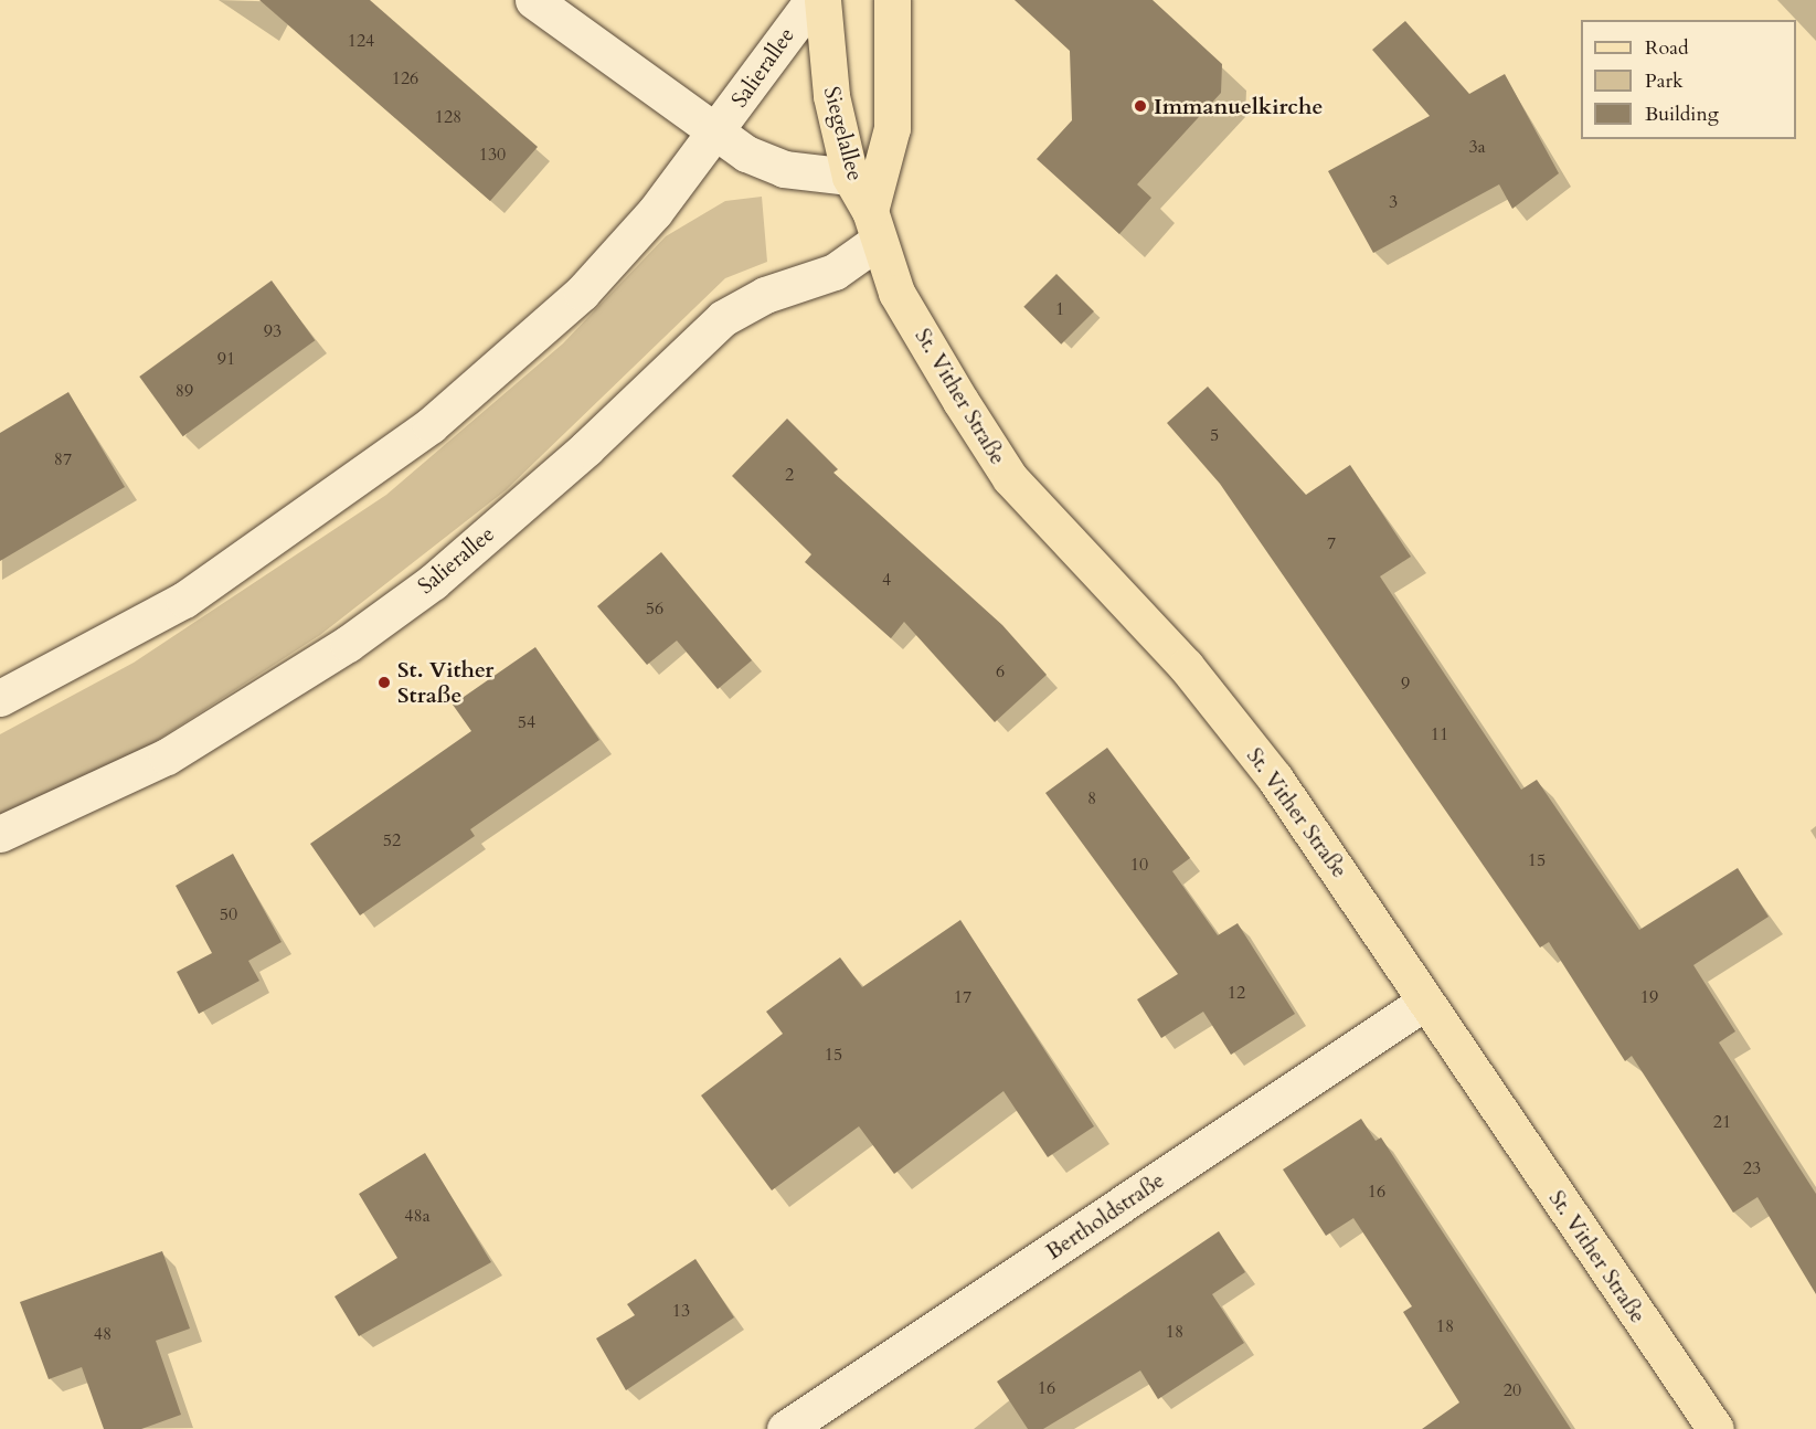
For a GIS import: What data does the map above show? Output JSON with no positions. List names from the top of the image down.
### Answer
{
  "streets": {
    "main road": ["Siegelallee", "St. Vither Straße"],
    "street": ["Salierallee", "Bertholdstraße"]
  },
  "crossings": [
    ["Salierallee", "Siegelallee"],
    ["Salierallee", "St. Vither Straße"],
    ["Siegelallee", "St. Vither Straße"],
    ["St. Vither Straße", "Bertholdstraße"]
  ],
  "places": ["Immanuelkirche", "St. Vither Straße"],
  "house_numbers": [
    "124",
    "126",
    "128",
    "3a",
    "130",
    "3",
    "1",
    "93",
    "91",
    "89",
    "5",
    "87",
    "2",
    "7",
    "4",
    "56",
    "6",
    "9",
    "54",
    "11",
    "8",
    "52",
    "15",
    "10",
    "50",
    "12",
    "17",
    "19",
    "15",
    "21",
    "23",
    "16",
    "48a",
    "13",
    "18",
    "18",
    "48",
    "16",
    "20"
  ],
  "legend": ["Road", "Park", "Building"]
}
